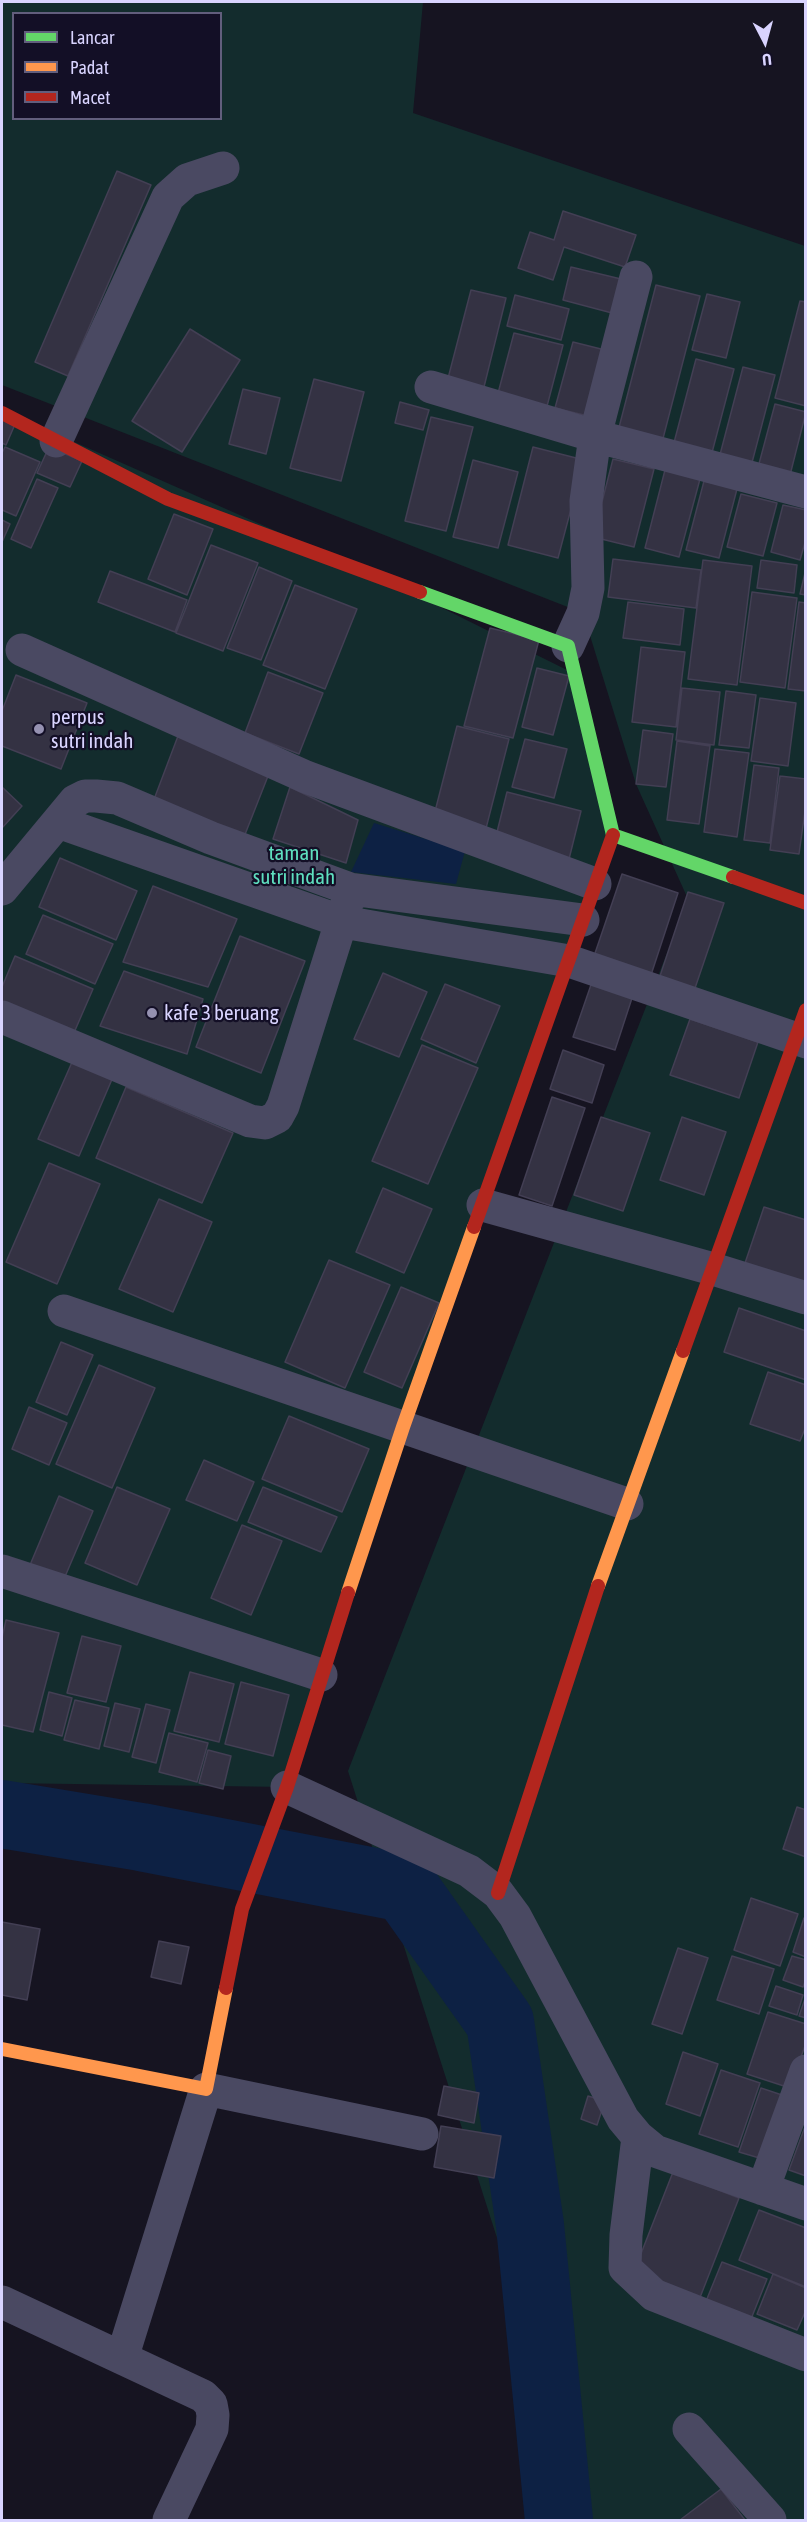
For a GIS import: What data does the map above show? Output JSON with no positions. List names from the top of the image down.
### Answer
{
  "parks": ["taman sutri indah"],
  "places": ["perpus sutri indah", "kafe 3 beruang"],
  "legend": ["Lancar", "Padat", "Macet"],
  "north": "bottom"
}
